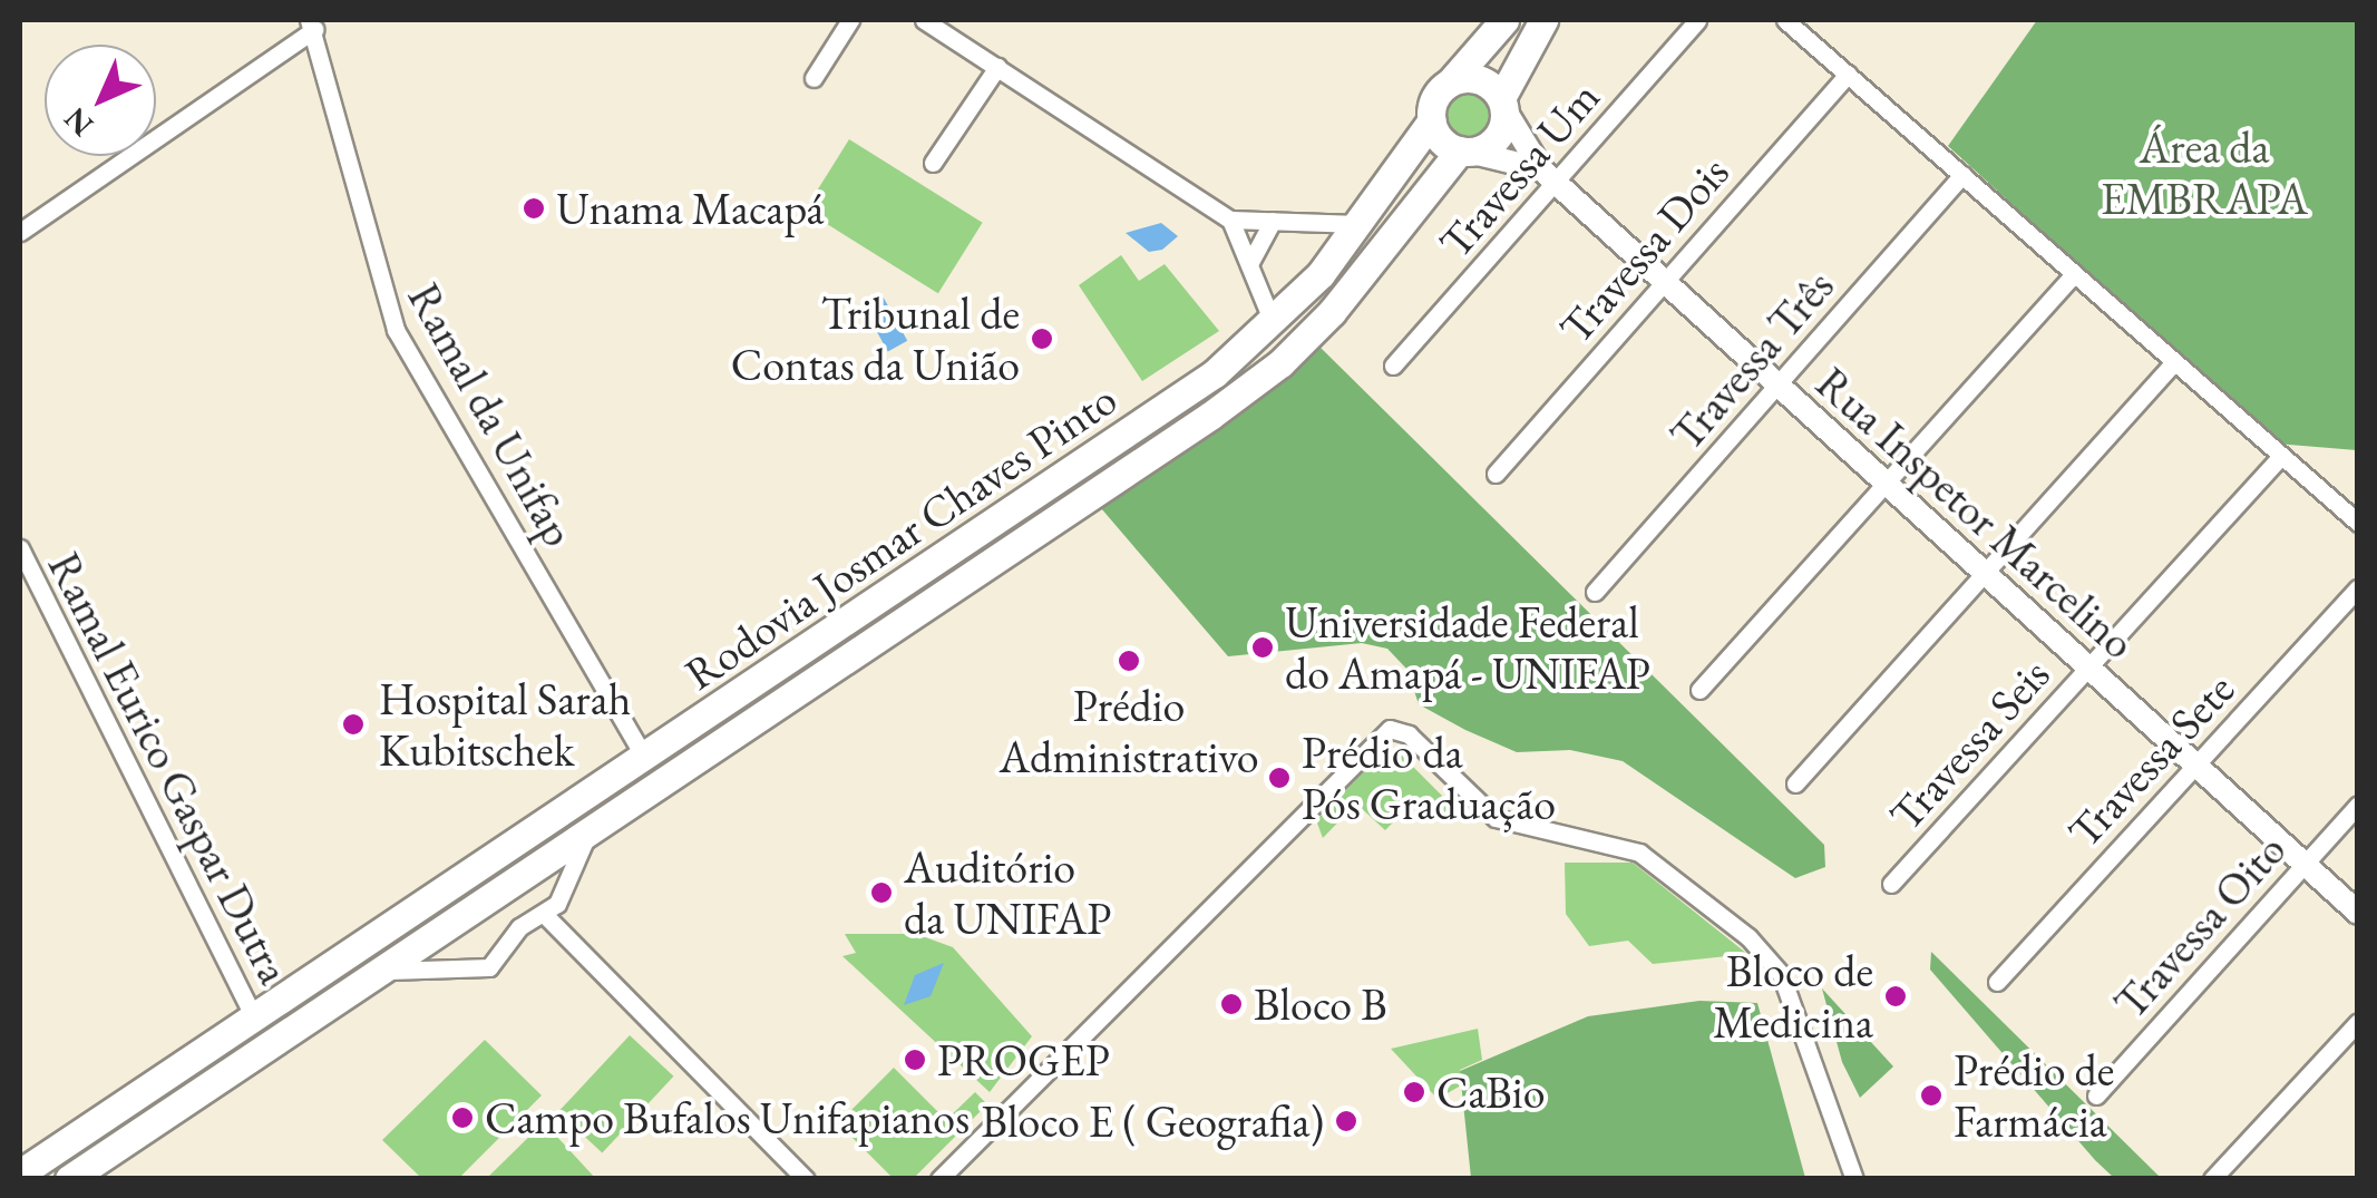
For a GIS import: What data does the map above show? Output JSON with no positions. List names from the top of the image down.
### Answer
{
  "streets": {
    "main road": ["Rodovia Josmar Chaves Pinto"],
    "street": [
      "Travessa Um",
      "Travessa Dois",
      "Travessa Três",
      "Ramal da Unifap",
      "Rua Inspetor Marcelino",
      "Travessa Seis",
      "Travessa Sete",
      "Ramal Eurico Gaspar Dutra",
      "Travessa Oito"
    ]
  },
  "crossings": [
    ["Travessa Um", "Rua Inspetor Marcelino"],
    ["Travessa Dois", "Rua Inspetor Marcelino"],
    ["Travessa Três", "Rua Inspetor Marcelino"],
    ["Ramal da Unifap", "Rodovia Josmar Chaves Pinto"],
    ["Rua Inspetor Marcelino", "Rodovia Josmar Chaves Pinto"],
    ["Rua Inspetor Marcelino", "Travessa Seis"],
    ["Rua Inspetor Marcelino", "Travessa Sete"],
    ["Rua Inspetor Marcelino", "Travessa Oito"],
    ["Rodovia Josmar Chaves Pinto", "Ramal Eurico Gaspar Dutra"]
  ],
  "parks": ["Área da EMBRAPA"],
  "places": [
    "Unama Macapá",
    "Tribunal de Contas da União",
    "Universidade Federal do Amapá - UNIFAP",
    "Prédio Administrativo",
    "Hospital Sarah Kubitschek",
    "Prédio da Pós Graduação",
    "Auditório da UNIFAP",
    "Bloco de Medicina",
    "Bloco B",
    "PROGEP",
    "CaBio",
    "Prédio de Farmácia",
    "Campo Bufalos Unifapianos",
    "Bloco E ( Geografia)"
  ],
  "north": "bottom left"
}
